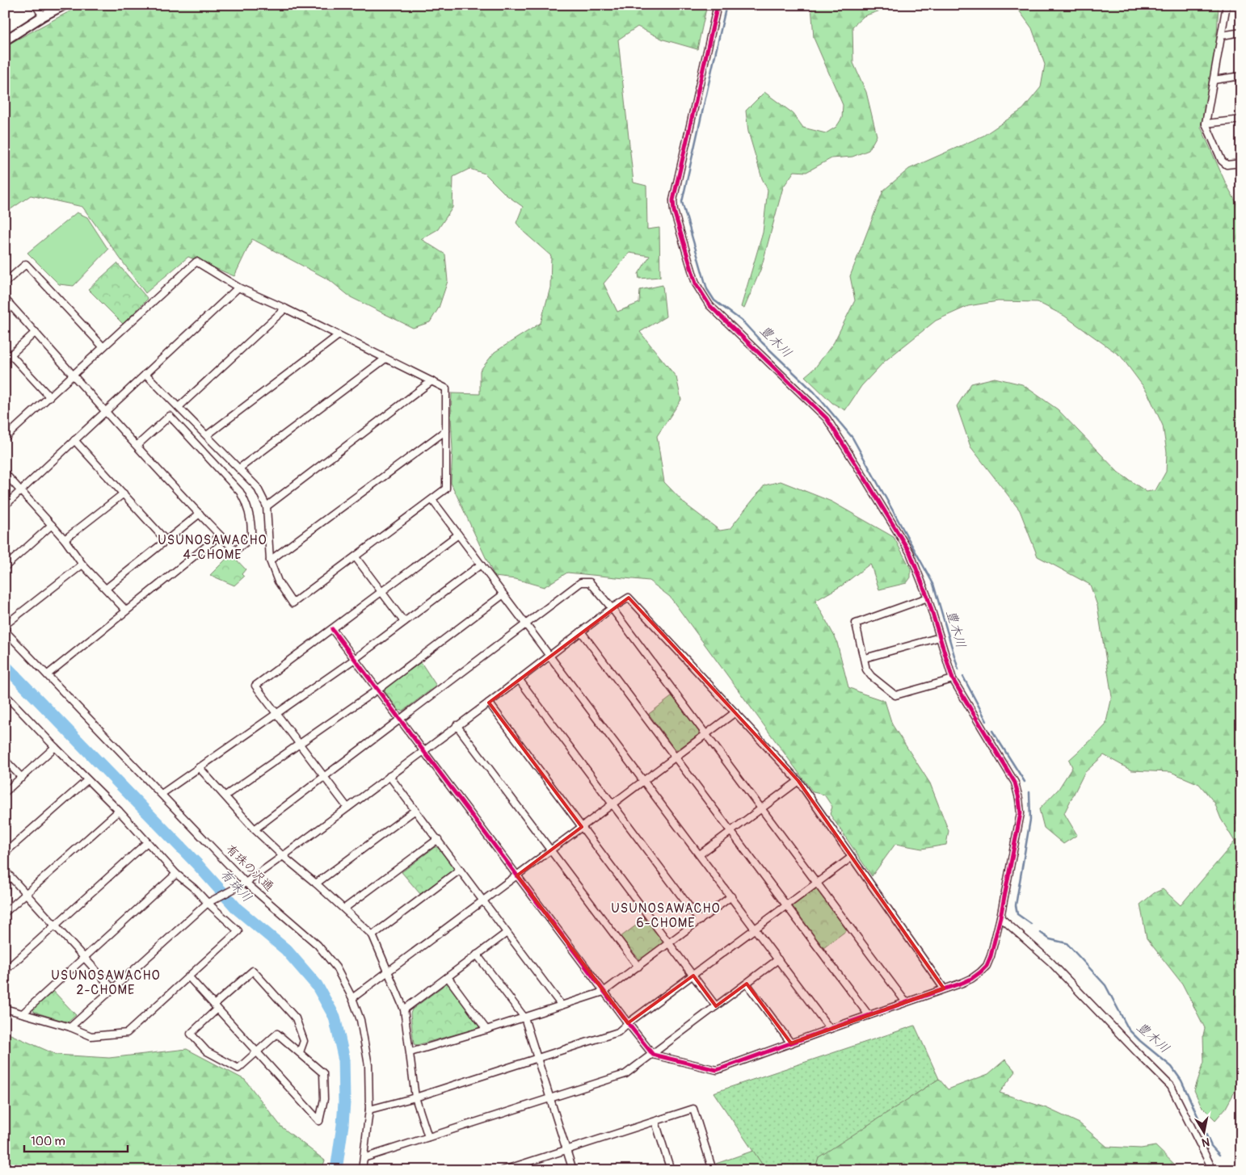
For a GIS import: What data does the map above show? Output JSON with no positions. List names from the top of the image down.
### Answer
{
  "streets": {
    "street": ["有珠の沢通"]
  },
  "districts": ["USUNOSAWACHO 4-CHOME", "USUNOSAWACHO 6-CHOME", "USUNOSAWACHO 2-CHOME"],
  "water": ["豊木川", "有珠川"],
  "scale_bar": "100 m",
  "north": "bottom"
}
